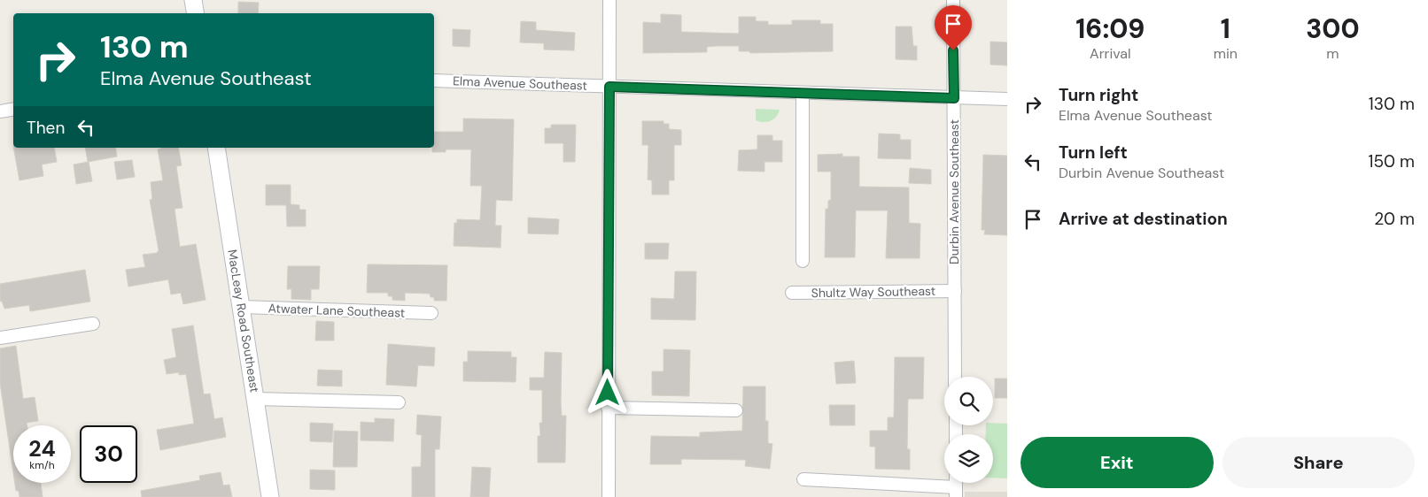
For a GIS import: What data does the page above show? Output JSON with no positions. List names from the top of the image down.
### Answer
{
  "streets": {
    "street": [
      "Elma Avenue Southeast",
      "Durbin Avenue Southeast",
      "Shultz Way Southeast",
      "Atwater Lane Southeast",
      "MacLeay Road Southeast"
    ]
  },
  "crossings": [
    ["Elma Avenue Southeast", "Durbin Avenue Southeast"],
    ["Durbin Avenue Southeast", "Shultz Way Southeast"],
    ["Atwater Lane Southeast", "MacLeay Road Southeast"]
  ],
  "page": {
    "eta": [
      "16:09",
      "Arrival",
      "1",
      "min",
      "300",
      "m"
    ],
    "turn": ["130 m", "Elma Avenue Southeast"],
    "list": [
      {
        "name": "Turn right",
        "note": "Elma Avenue Southeast",
        "value": "130 m"
      },
      {
        "name": "Turn left",
        "note": "Durbin Avenue Southeast",
        "value": "150 m"
      },
      {
        "name": "Arrive at destination",
        "value": "20 m"
      }
    ],
    "then": "Then",
    "speed": "24 km/h",
    "limit": "30",
    "buttons": ["Exit", "Share"]
  }
}
